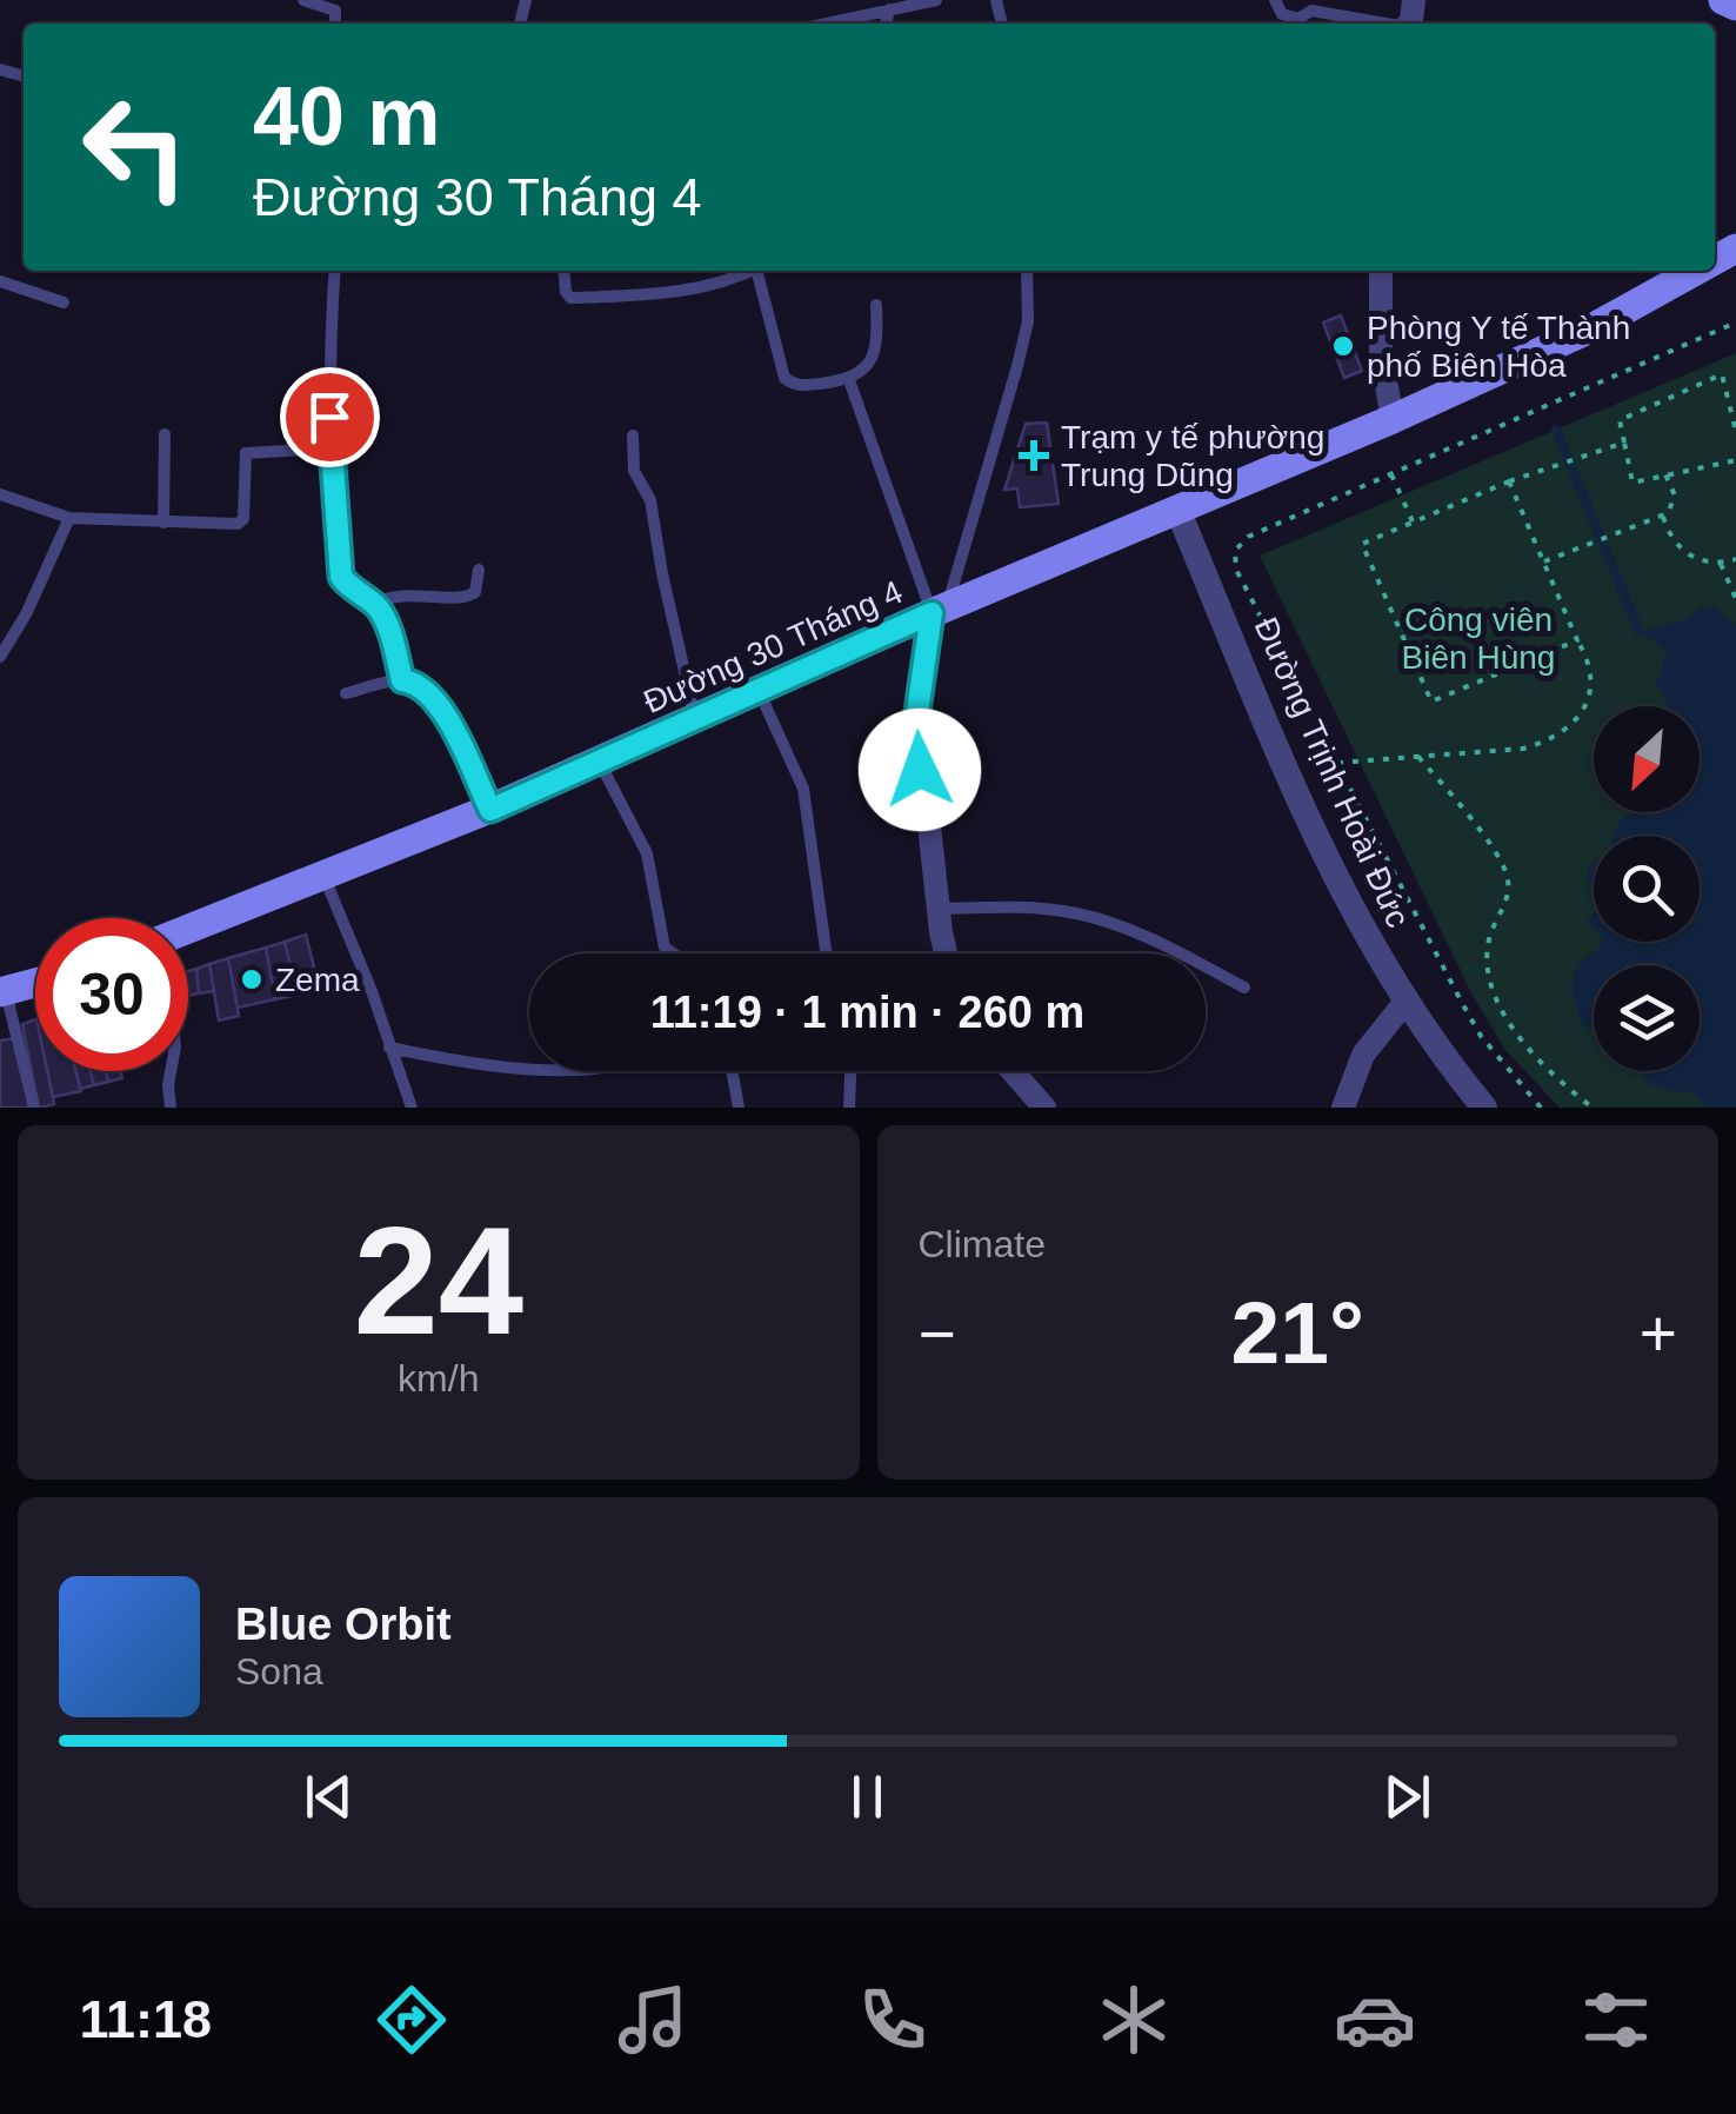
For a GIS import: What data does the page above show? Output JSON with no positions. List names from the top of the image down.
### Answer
{
  "streets": {
    "main road": ["Đường 30 Tháng 4"],
    "street": ["Đường Trịnh Hoài Đức"]
  },
  "crossings": [
    ["Đường 30 Tháng 4", "Đường Trịnh Hoài Đức"]
  ],
  "parks": ["Công viên Biên Hùng"],
  "places": {
    "other": ["Phòng Y tế Thành phố Biên Hòa", "Zema"],
    "health": ["Trạm y tế phường Trung Dũng"]
  },
  "north": "bottom left",
  "page": {
    "turn": ["40 m", "Đường 30 Tháng 4"],
    "limit": "30",
    "trip": "11:19 · 1 min · 260 m",
    "tile": [
      ["24", "km/h"],
      "Climate"
    ],
    "heat": ["−", "21°", "+"],
    "song": ["Blue Orbit", "Sona"],
    "tabs": "11:18"
  }
}
